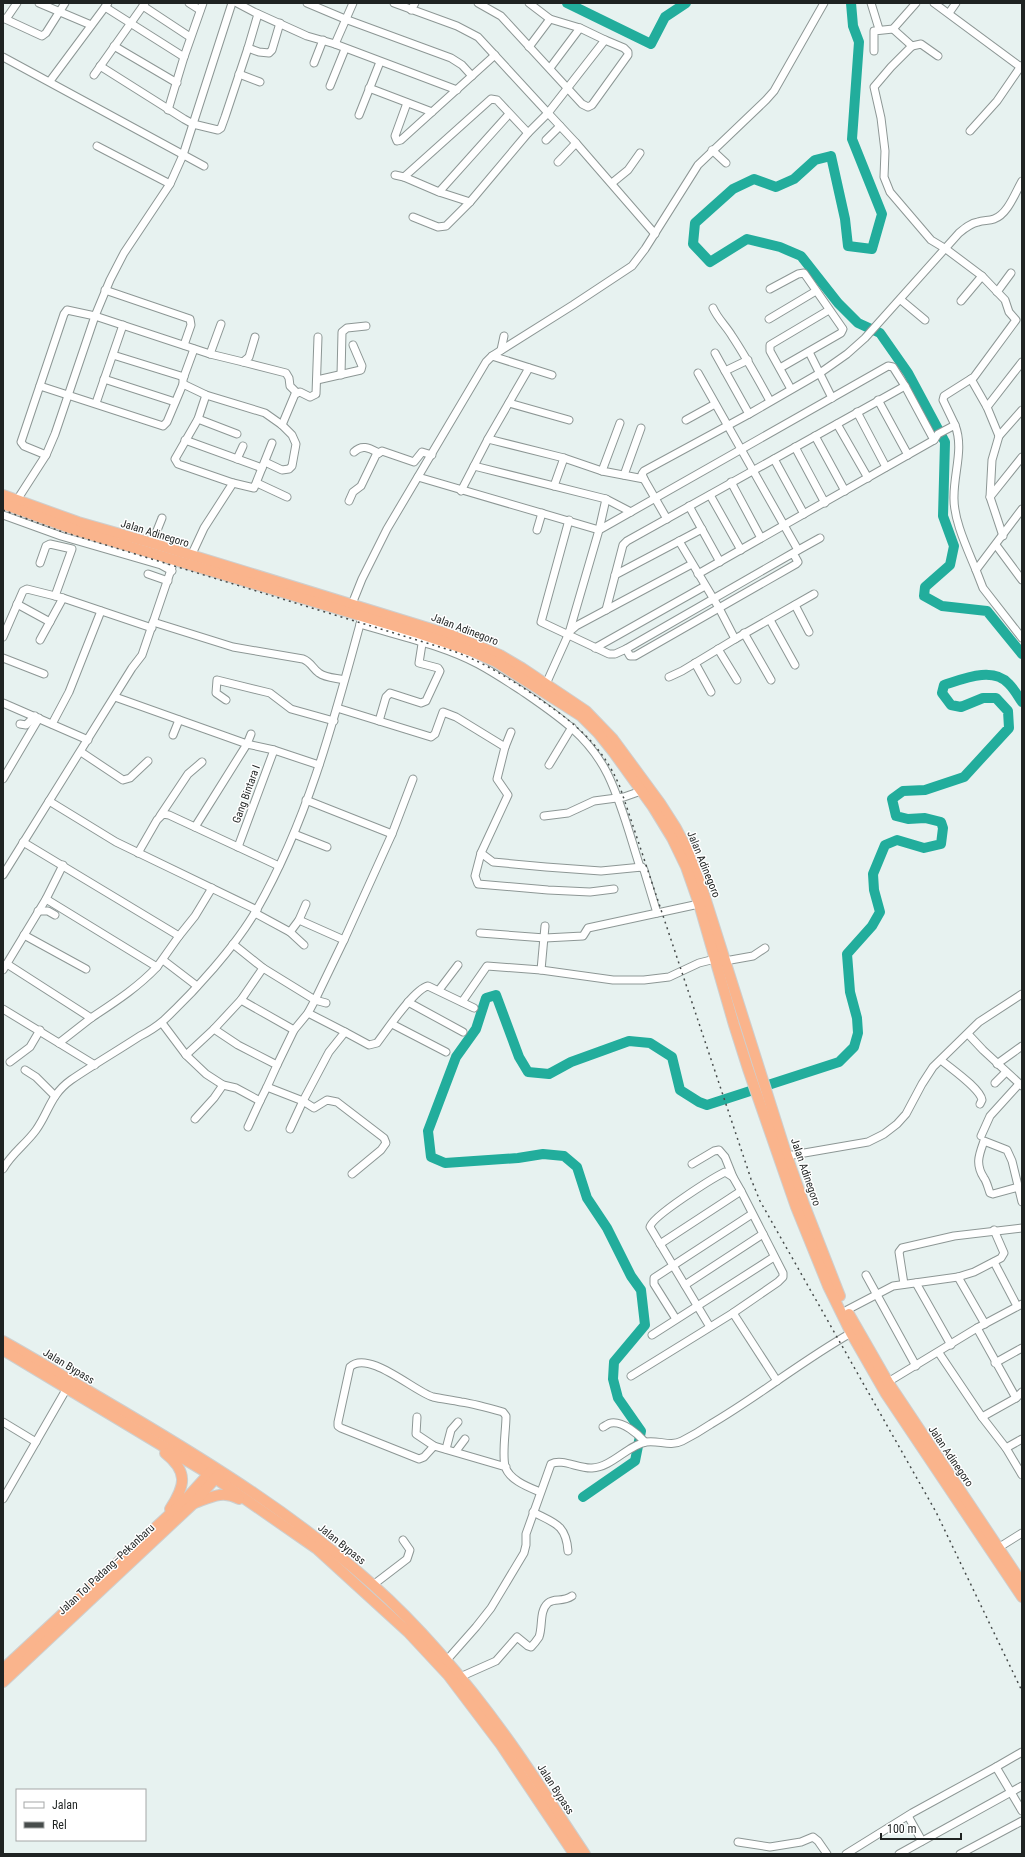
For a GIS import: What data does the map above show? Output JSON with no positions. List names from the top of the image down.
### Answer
{
  "streets": {
    "highway": ["Jalan Adinegoro", "Jalan Bypass", "Jalan Tol Padang–Pekanbaru"],
    "street": ["Gang Bintara I"]
  },
  "crossings": [
    ["Jalan Bypass", "Jalan Tol Padang–Pekanbaru"]
  ],
  "legend": ["Jalan", "Rel"],
  "scale_bar": "100 m"
}
